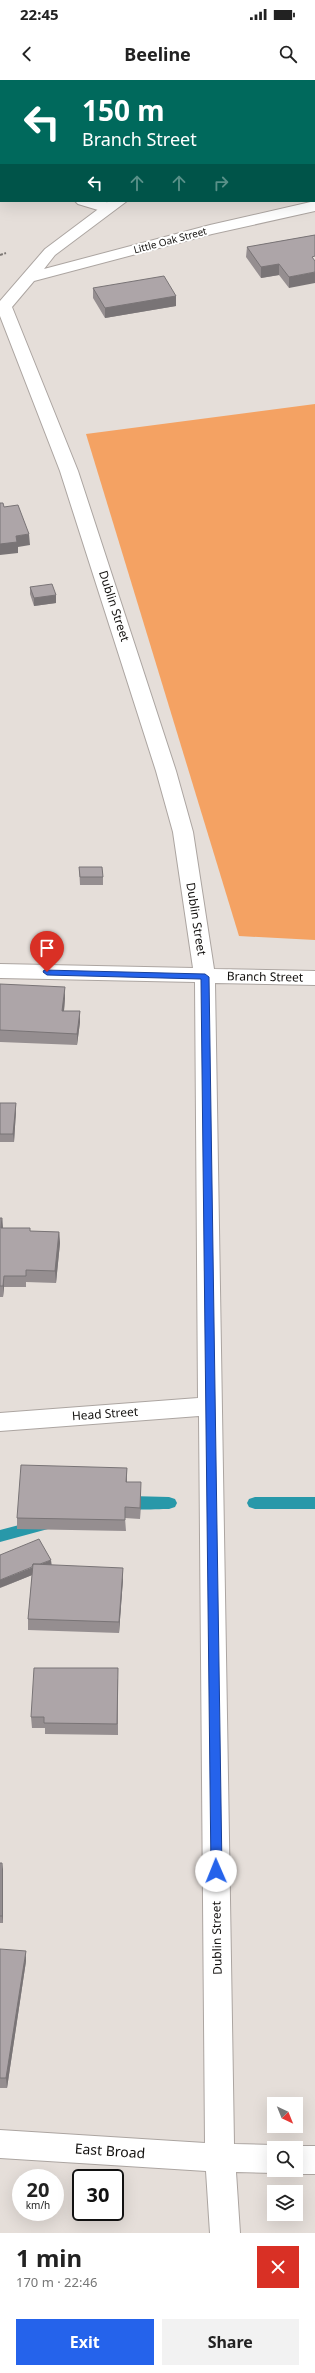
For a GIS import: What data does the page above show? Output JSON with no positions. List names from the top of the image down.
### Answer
{
  "streets": {
    "street": [
      "Little Oak Street",
      "Dublin Street",
      "Branch Street",
      "Head Street",
      "East Broad"
    ]
  },
  "crossings": [
    ["Dublin Street", "Branch Street"],
    ["Dublin Street", "Head Street"],
    ["Dublin Street", "East Broad"]
  ],
  "north": "bottom right",
  "page": {
    "status": "22:45",
    "header": "Beeline",
    "turn": ["150 m", "Branch Street"],
    "speed": "20 km/h",
    "limit": "30",
    "heading": ["1 min", "170 m · 22:46"],
    "buttons": ["Exit", "Share"]
  }
}
